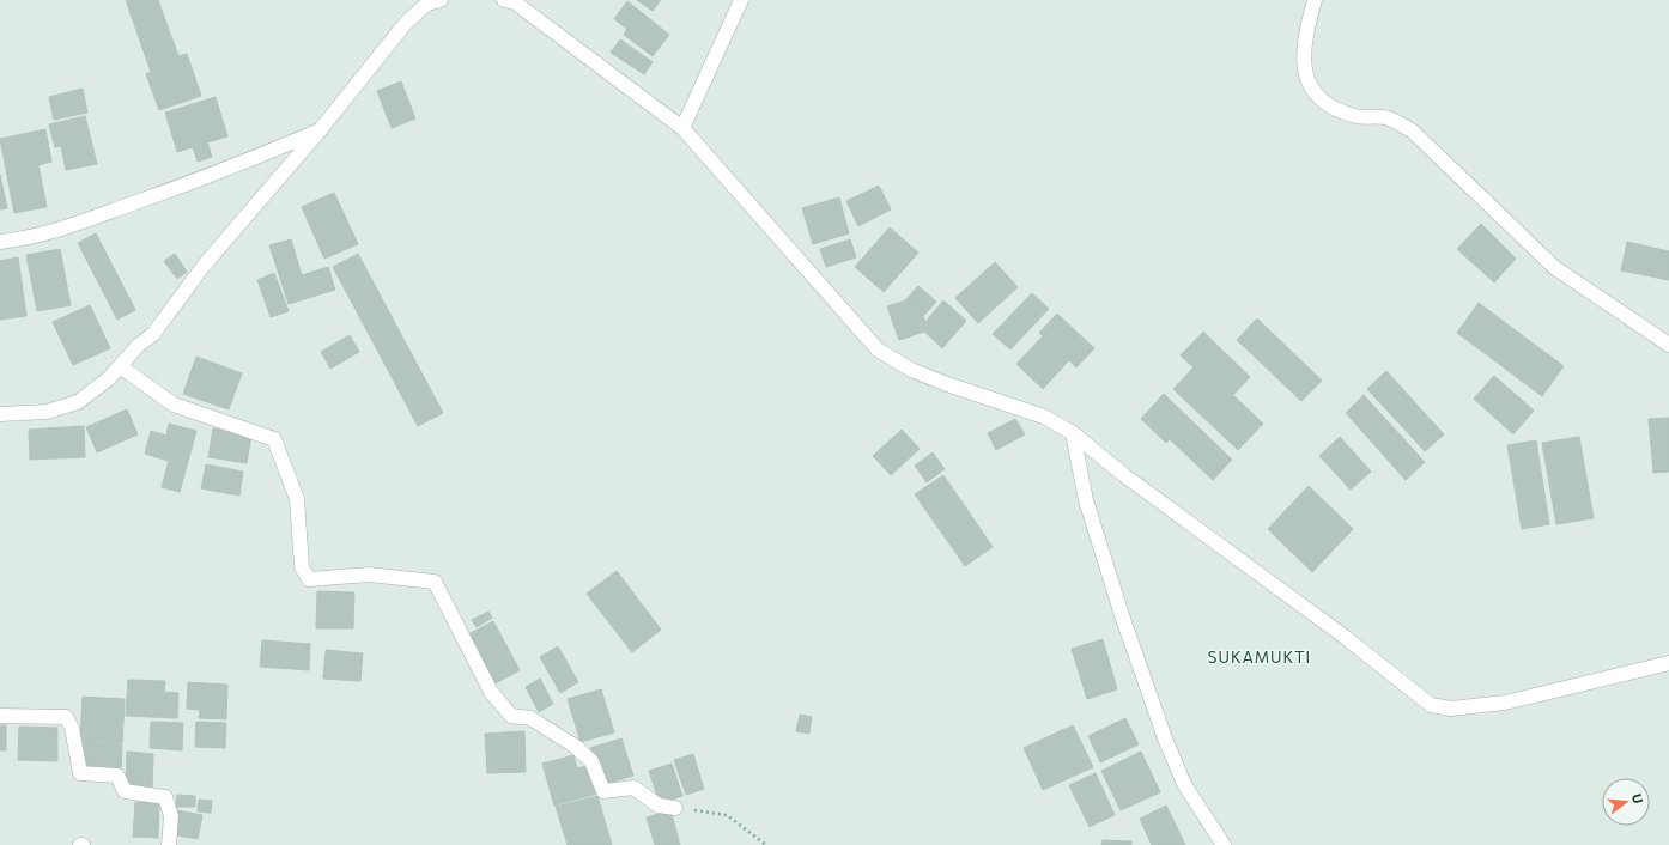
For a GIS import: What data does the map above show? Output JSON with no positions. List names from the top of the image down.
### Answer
{
  "districts": ["SUKAMUKTI"],
  "north": "right"
}
